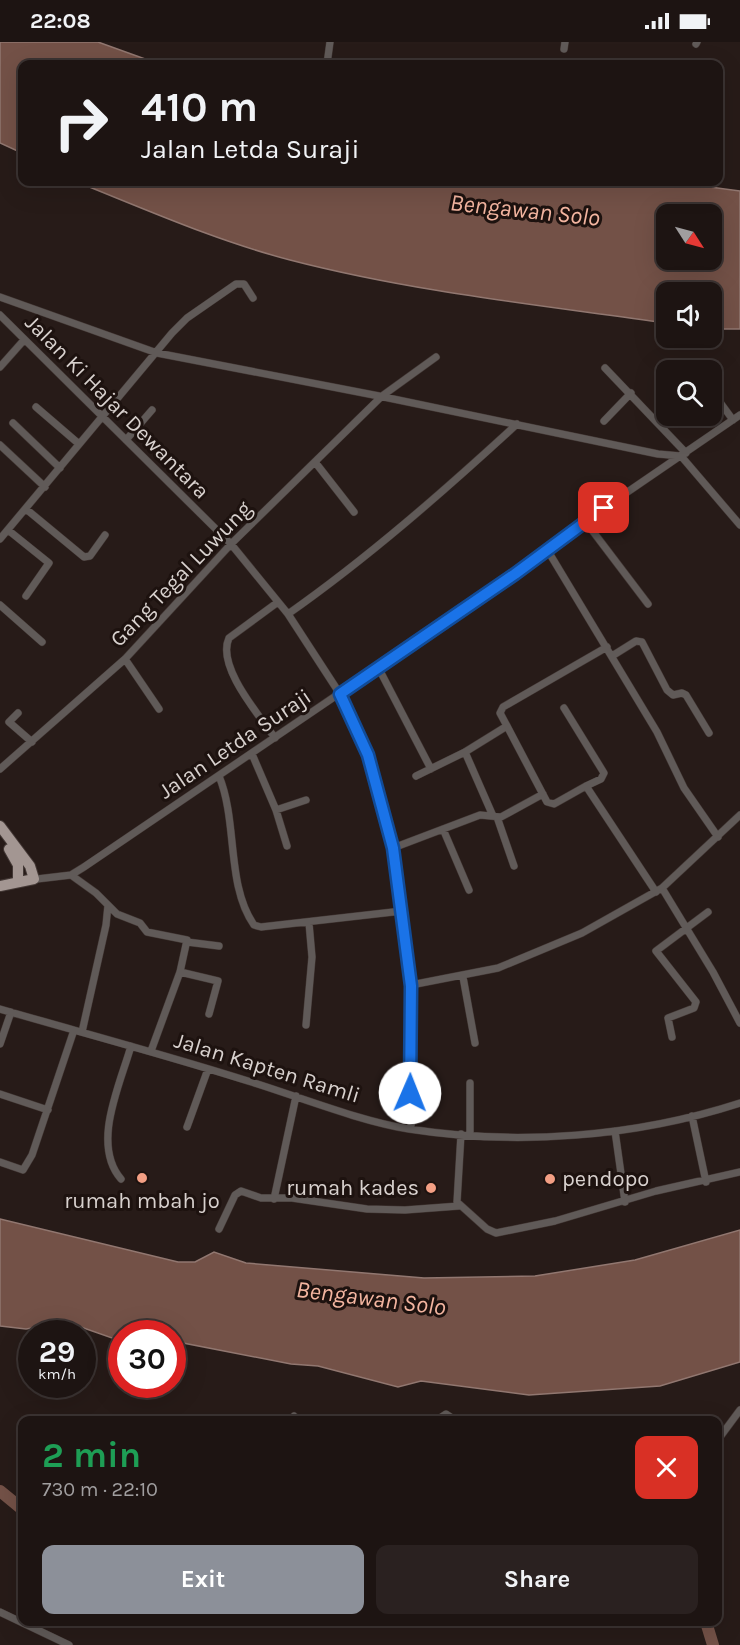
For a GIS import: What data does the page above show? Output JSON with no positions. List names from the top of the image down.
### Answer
{
  "streets": {
    "street": [
      "Jalan Ki Hajar Dewantara",
      "Gang Tegal Luwung",
      "Jalan Letda Suraji",
      "Jalan Kapten Ramli"
    ]
  },
  "crossings": [
    ["Jalan Ki Hajar Dewantara", "Gang Tegal Luwung"],
    ["Jalan Ki Hajar Dewantara", "Jalan Letda Suraji"],
    ["Jalan Ki Hajar Dewantara", "Jalan Kapten Ramli"]
  ],
  "water": ["Bengawan Solo"],
  "places": ["rumah mbah jo", "pendopo", "rumah kades"],
  "north": "bottom right",
  "page": {
    "status": "22:08",
    "turn": ["410 m", "Jalan Letda Suraji"],
    "speed": "29 km/h",
    "limit": "30",
    "heading": ["2 min", "730 m · 22:10"],
    "buttons": ["Exit", "Share"]
  }
}
